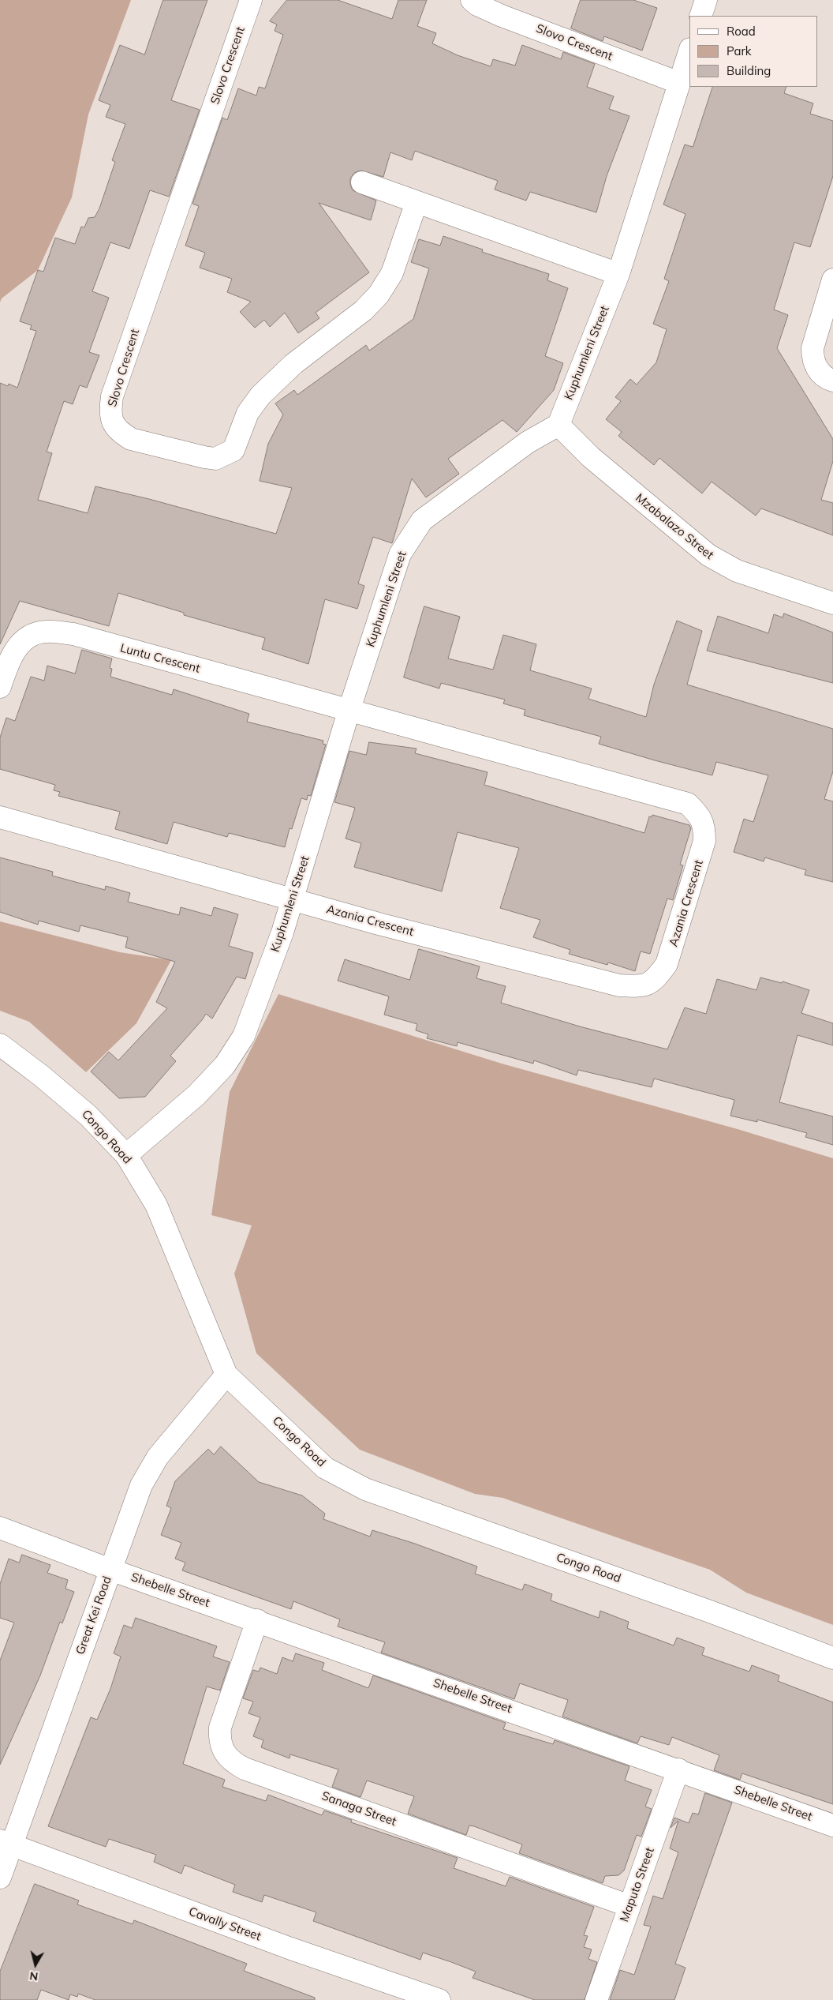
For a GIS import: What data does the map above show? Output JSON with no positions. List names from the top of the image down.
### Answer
{
  "streets": {
    "street": [
      "Slovo Crescent",
      "Kuphumleni Street",
      "Mzabalazo Street",
      "Luntu Crescent",
      "Azania Crescent",
      "Congo Road",
      "Shebelle Street",
      "Great Kei Road",
      "Sanaga Street",
      "Maputo Street",
      "Cavally Street"
    ]
  },
  "crossings": [
    ["Slovo Crescent", "Kuphumleni Street"],
    ["Kuphumleni Street", "Mzabalazo Street"],
    ["Kuphumleni Street", "Luntu Crescent"],
    ["Kuphumleni Street", "Azania Crescent"],
    ["Kuphumleni Street", "Congo Road"],
    ["Luntu Crescent", "Azania Crescent"],
    ["Congo Road", "Great Kei Road"],
    ["Shebelle Street", "Great Kei Road"],
    ["Shebelle Street", "Sanaga Street"],
    ["Shebelle Street", "Maputo Street"],
    ["Great Kei Road", "Cavally Street"],
    ["Sanaga Street", "Maputo Street"]
  ],
  "legend": ["Road", "Park", "Building"],
  "north": "bottom"
}
